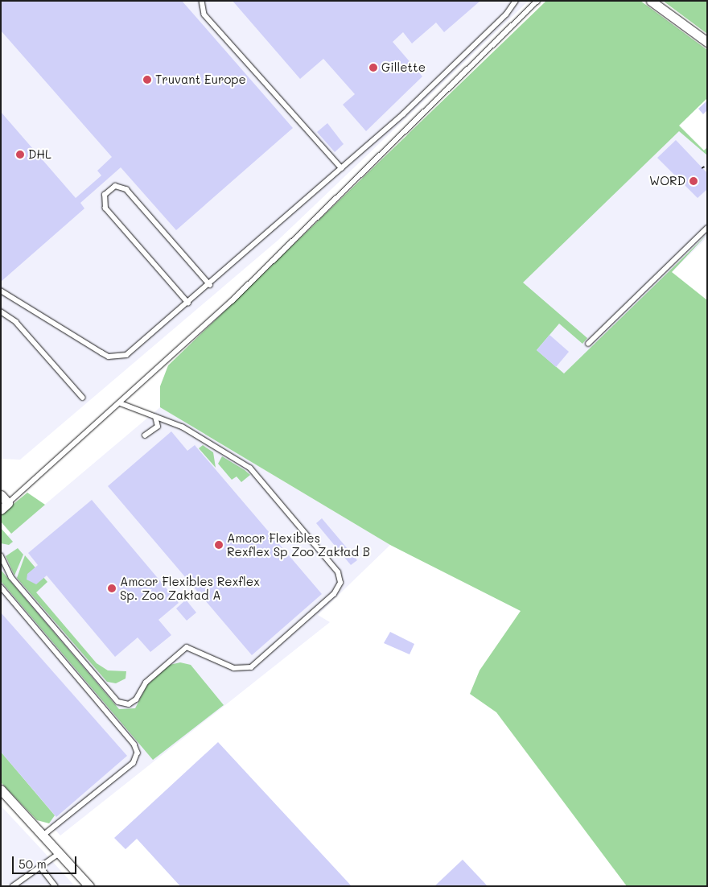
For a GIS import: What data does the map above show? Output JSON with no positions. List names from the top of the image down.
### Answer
{
  "places": [
    "Gillette",
    "Truvant Europe",
    "DHL",
    "WORD",
    "Amcor Flexibles Rexflex Sp Zoo Zakład B",
    "Amcor Flexibles Rexflex Sp. Zoo Zakład A"
  ],
  "scale_bar": "50 m"
}
